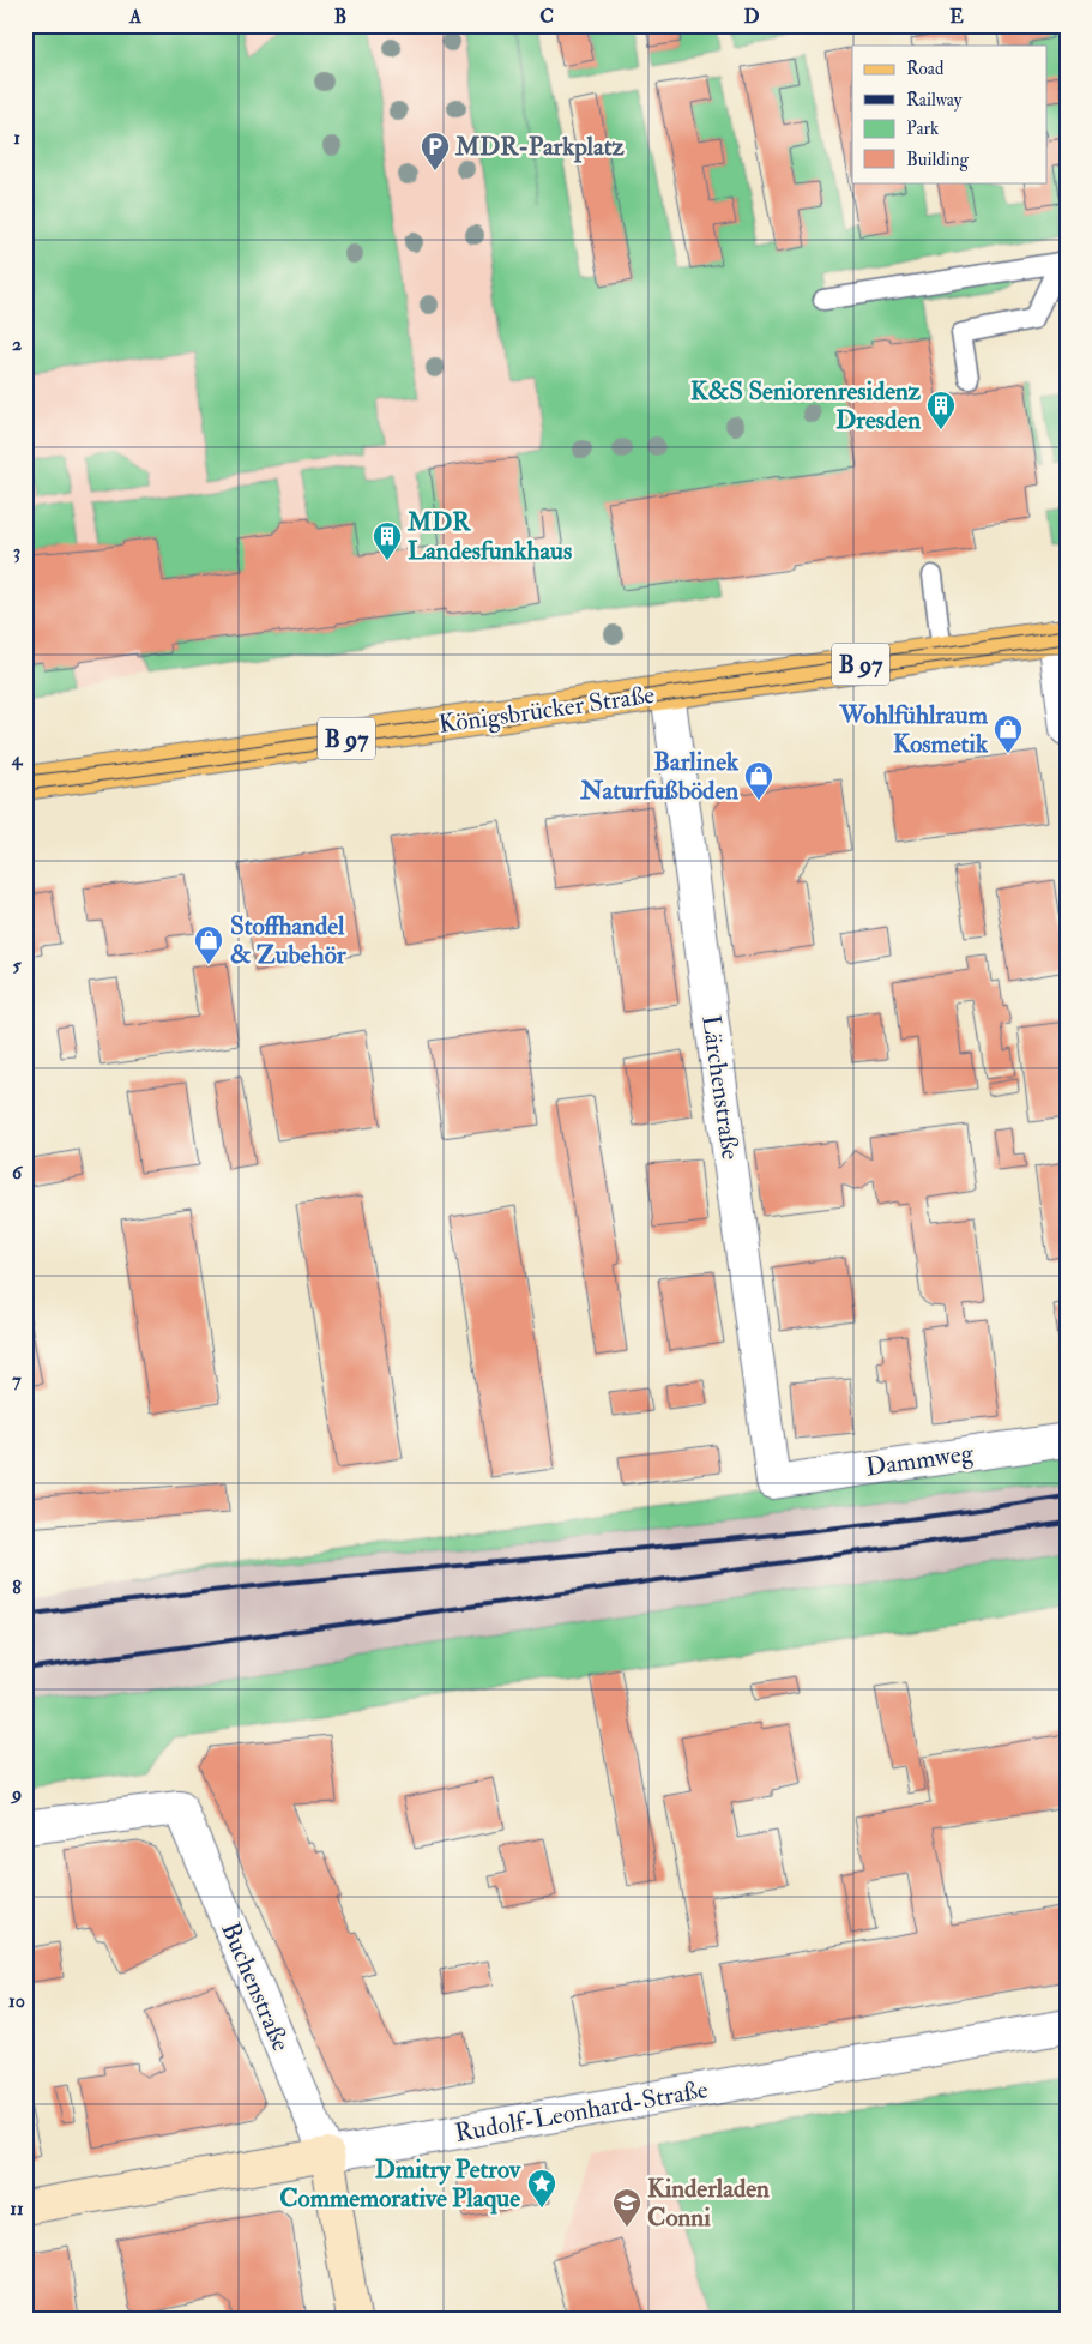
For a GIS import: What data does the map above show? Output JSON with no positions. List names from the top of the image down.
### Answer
{
  "streets": {
    "main road": ["B 97", "Königsbrücker Straße"],
    "street": [
      "Lärchenstraße",
      "Dammweg",
      "Buchenstraße",
      "Rudolf-Leonhard-Straße"
    ]
  },
  "crossings": [
    ["Königsbrücker Straße", "Lärchenstraße"],
    ["Lärchenstraße", "Dammweg"],
    ["Buchenstraße", "Rudolf-Leonhard-Straße"]
  ],
  "places": {
    "parking": ["MDR-Parkplatz"],
    "building": ["K&S Seniorenresidenz Dresden", "MDR Landesfunkhaus"],
    "shop": ["Wohlfühlraum Kosmetik", "Barlinek Naturfußböden", "Stoffhandel & Zubehör"],
    "place": ["Dmitry Petrov Commemorative Plaque"],
    "school or university": ["Kinderladen Conni"]
  },
  "legend": [
    "Road",
    "Railway",
    "Park",
    "Building"
  ],
  "grid": {
    "columns": [
      "A",
      "B",
      "C",
      "D",
      "E"
    ],
    "rows": [
      "1",
      "2",
      "3",
      "4",
      "5",
      "6",
      "7",
      "8",
      "9",
      "10",
      "11"
    ]
  }
}
